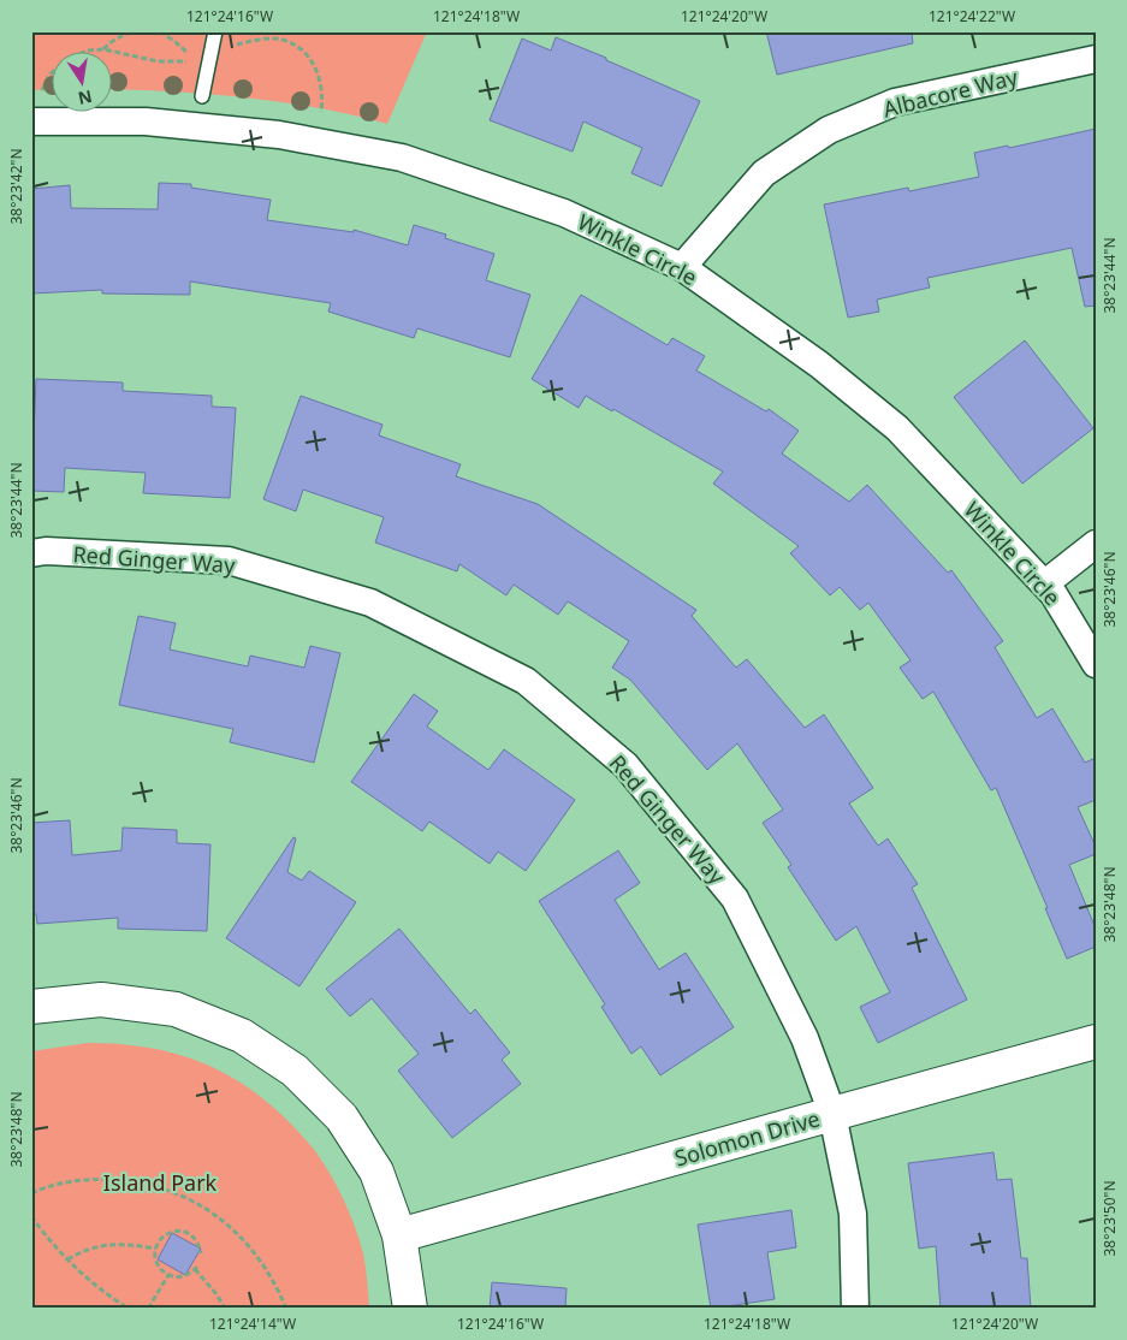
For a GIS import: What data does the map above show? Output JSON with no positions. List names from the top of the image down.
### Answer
{
  "streets": {
    "street": [
      "Albacore Way",
      "Winkle Circle",
      "Red Ginger Way",
      "Solomon Drive"
    ]
  },
  "crossings": [
    ["Albacore Way", "Winkle Circle"],
    ["Red Ginger Way", "Solomon Drive"]
  ],
  "parks": ["Island Park"],
  "north": "bottom",
  "coordinates": [
    "121°24'16\"W",
    "121°24'18\"W",
    "121°24'20\"W",
    "121°24'22\"W",
    "38°23'42\"N",
    "38°23'44\"N",
    "38°23'46\"N",
    "38°23'48\"N",
    "38°23'50\"N",
    "121°24'14\"W"
  ]
}
